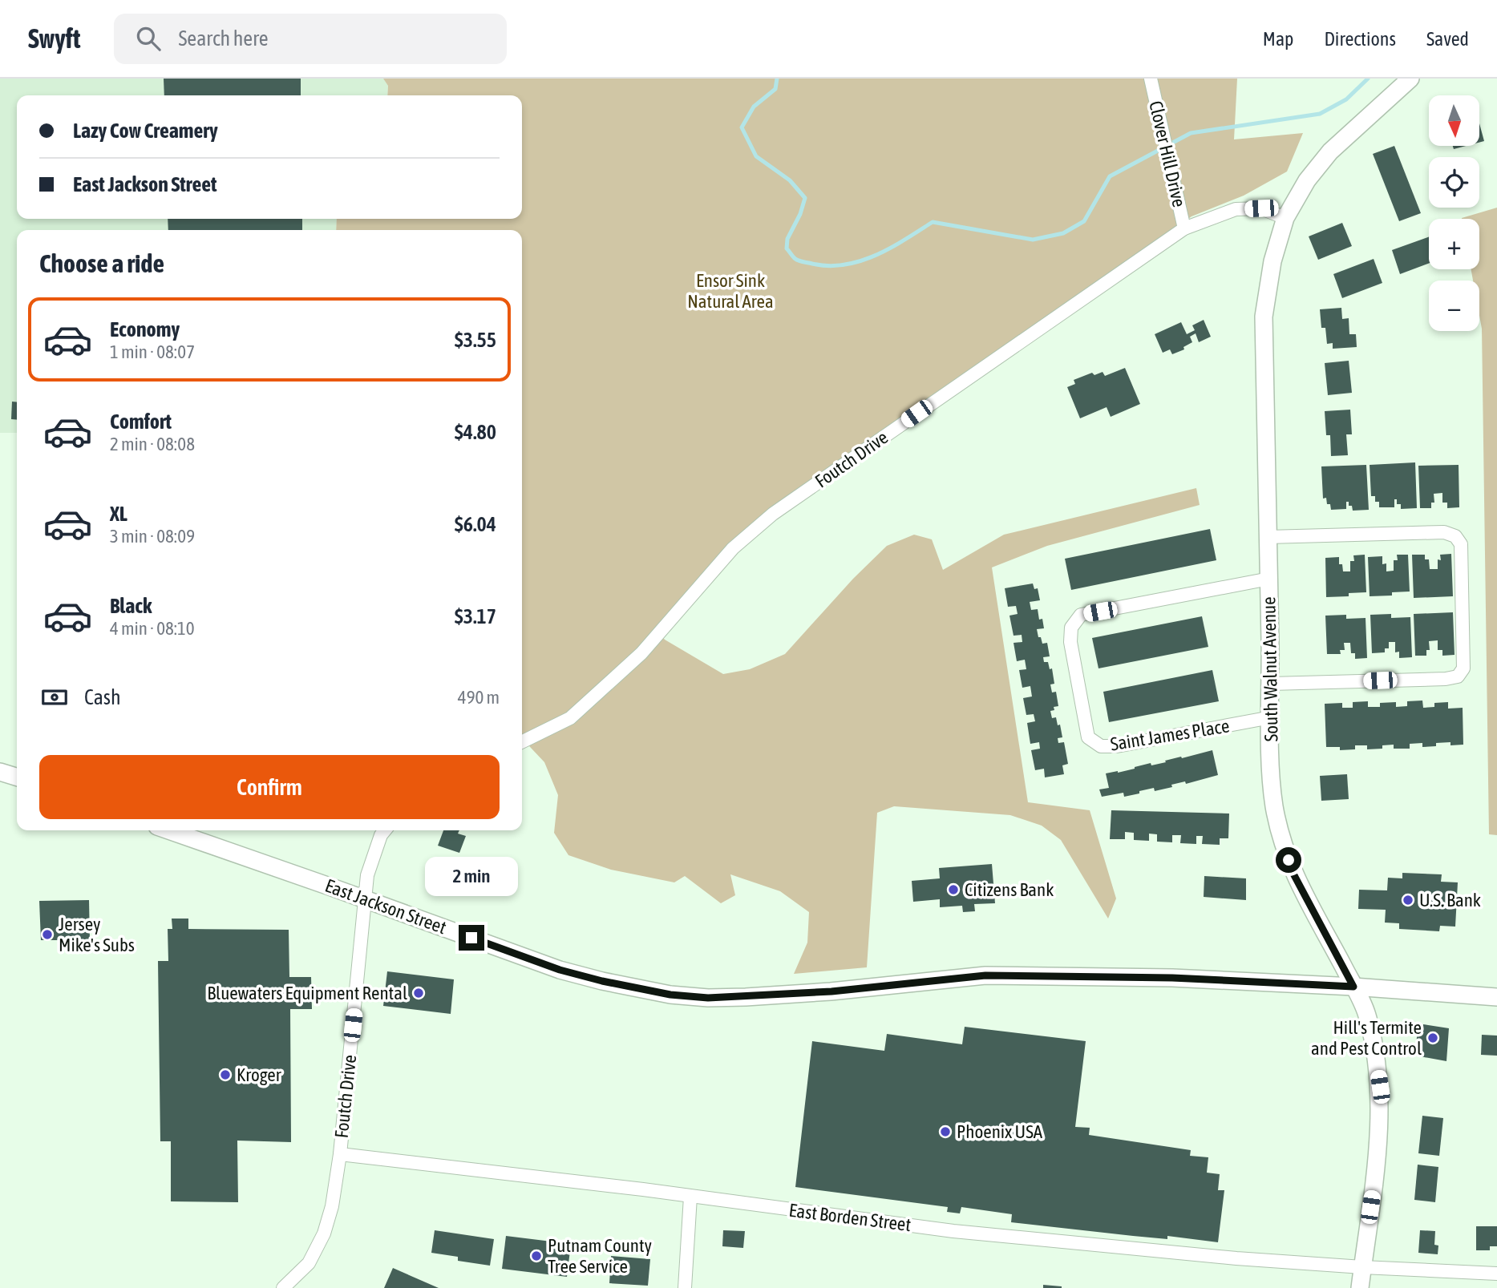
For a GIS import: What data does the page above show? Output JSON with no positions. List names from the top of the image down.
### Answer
{
  "streets": {
    "street": [
      "Clover Hill Drive",
      "Foutch Drive",
      "South Walnut Avenue",
      "Saint James Place",
      "East Jackson Street",
      "East Borden Street"
    ]
  },
  "crossings": [
    ["Clover Hill Drive", "Foutch Drive"],
    ["Foutch Drive", "South Walnut Avenue"],
    ["Foutch Drive", "East Jackson Street"],
    ["Foutch Drive", "East Borden Street"],
    ["South Walnut Avenue", "Saint James Place"],
    ["South Walnut Avenue", "East Jackson Street"],
    ["South Walnut Avenue", "East Borden Street"]
  ],
  "parks": ["Ensor Sink Natural Area"],
  "places": [
    "Citizens Bank",
    "U.S. Bank",
    "Jersey Mike's Subs",
    "Bluewaters Equipment Rental",
    "Hill's Termite and Pest Control",
    "Kroger",
    "Phoenix USA",
    "Putnam County Tree Service"
  ],
  "north": "bottom",
  "page": {
    "header": "Swyft",
    "search": "Search here",
    "nav": ["Map", "Directions", "Saved"],
    "map_buttons": ["+", "−"],
    "banner": ["Lazy Cow Creamery", "East Jackson Street"],
    "heading": "Choose a ride",
    "list": [
      {
        "name": "Economy",
        "note": "1 min · 08:07",
        "value": "$3.55"
      },
      {
        "name": "Comfort",
        "note": "2 min · 08:08",
        "value": "$4.80"
      },
      {
        "name": "XL",
        "note": "3 min · 08:09",
        "value": "$6.04"
      },
      {
        "name": "Black",
        "note": "4 min · 08:10",
        "value": "$3.17"
      }
    ],
    "pay": ["Cash", "490 m"],
    "buttons": "Confirm",
    "bubble": "2 min"
  }
}
